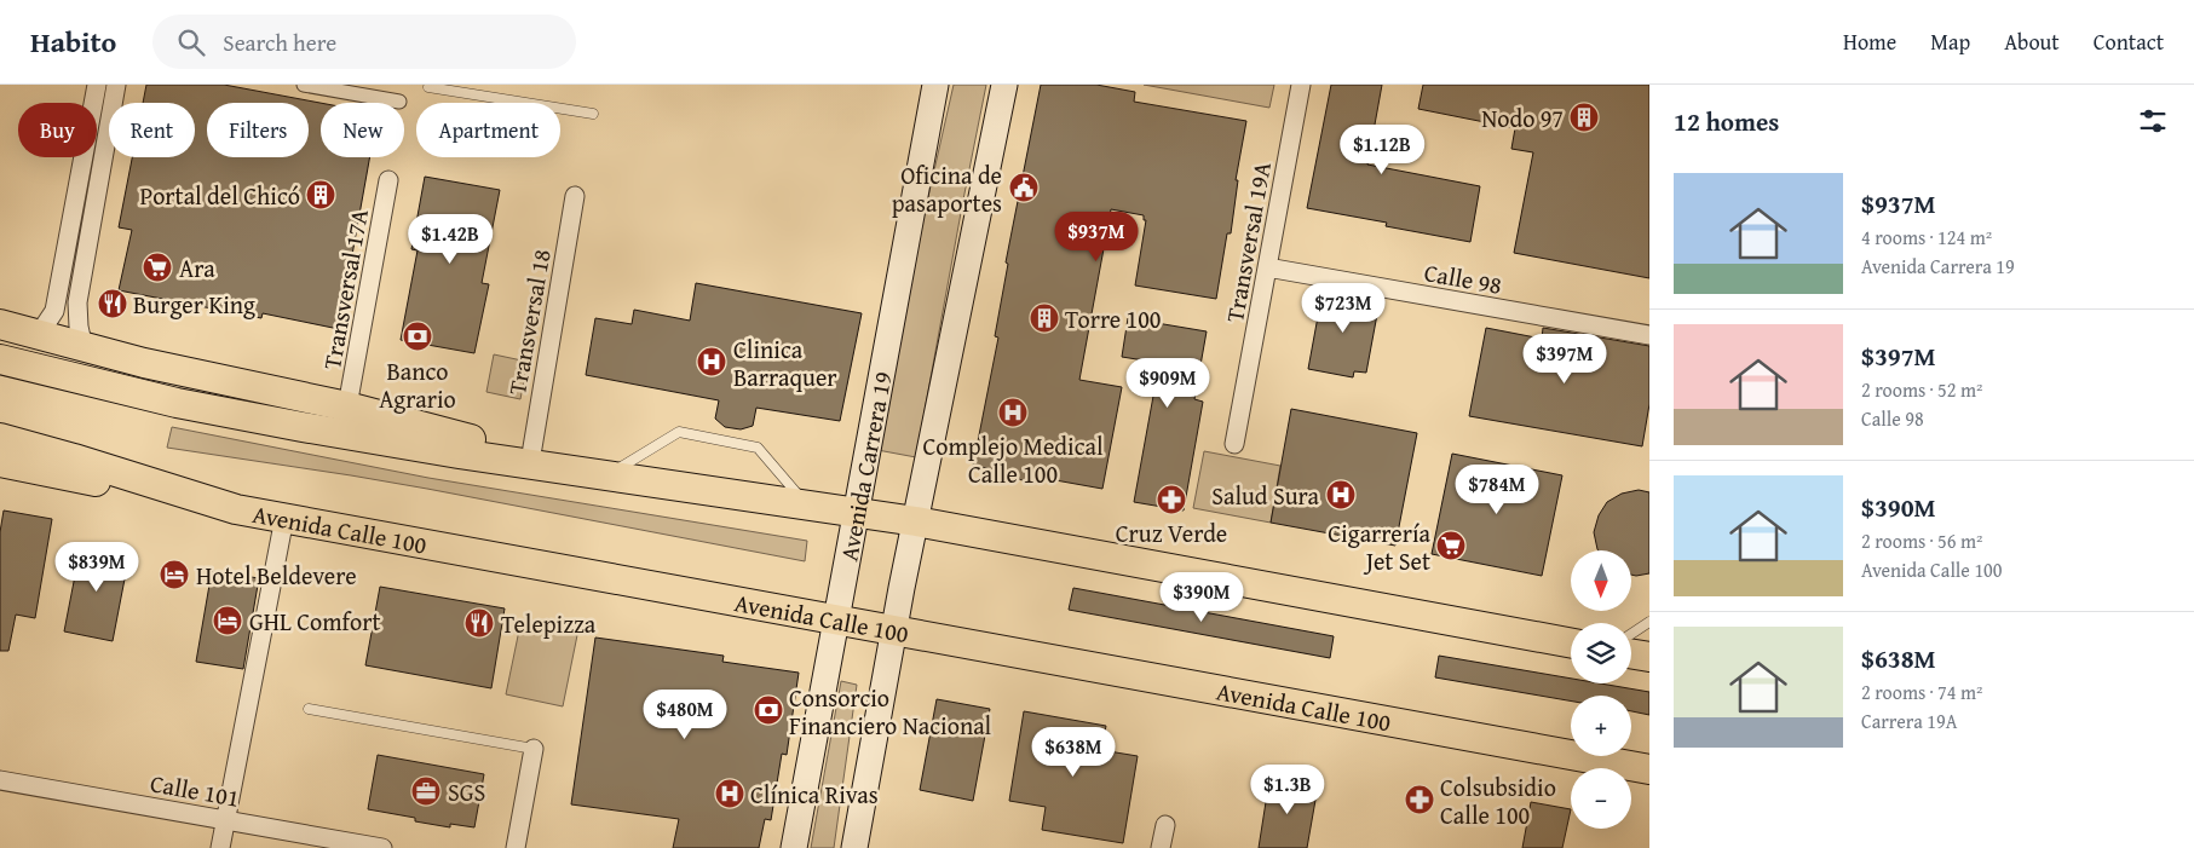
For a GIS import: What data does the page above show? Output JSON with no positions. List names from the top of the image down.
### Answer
{
  "streets": {
    "main road": ["Avenida Carrera 19", "Avenida Calle 100"],
    "street": [
      "Transversal 19A",
      "Calle 98",
      "Transversal 17A",
      "Transversal 18",
      "Calle 101"
    ]
  },
  "crossings": [
    ["Transversal 19A", "Calle 98"],
    ["Avenida Carrera 19", "Avenida Calle 100"]
  ],
  "places": {
    "building": ["Nodo 97", "Portal del Chicó", "Torre 100"],
    "public building": ["Oficina de pasaportes"],
    "supermarket": ["Ara", "Cigarrería Jet Set"],
    "restaurant": ["Burger King", "Telepizza"],
    "bank": ["Banco Agrario", "Consorcio Financiero Nacional"],
    "hospital": [
      "Clinica Barraquer",
      "Complejo Medical Calle 100",
      "Salud Sura",
      "Clínica Rivas"
    ],
    "pharmacy": ["Cruz Verde", "Colsubsidio Calle 100"],
    "hotel": ["Hotel Beldevere", "GHL Comfort"],
    "office": ["SGS"]
  },
  "north": "bottom",
  "page": {
    "header": "Habito",
    "search": "Search here",
    "nav": [
      "Home",
      "Map",
      "About",
      "Contact"
    ],
    "heading": "12 homes",
    "chip": [
      "Buy",
      "Rent",
      "Filters",
      "New",
      "Apartment"
    ],
    "price": [
      "$1.12B",
      "$937M",
      "$1.42B",
      "$723M",
      "$397M",
      "$909M",
      "$784M",
      "$839M",
      "$390M",
      "$480M",
      "$638M",
      "$1.3B"
    ],
    "list": [
      {
        "name": "$937M",
        "note": "4 rooms · 124 m² · Avenida Carrera 19"
      },
      {
        "name": "$397M",
        "note": "2 rooms · 52 m² · Calle 98"
      },
      {
        "name": "$390M",
        "note": "2 rooms · 56 m² · Avenida Calle 100"
      },
      {
        "name": "$638M",
        "note": "2 rooms · 74 m² · Carrera 19A"
      }
    ],
    "map_buttons": ["+", "−"]
  }
}
